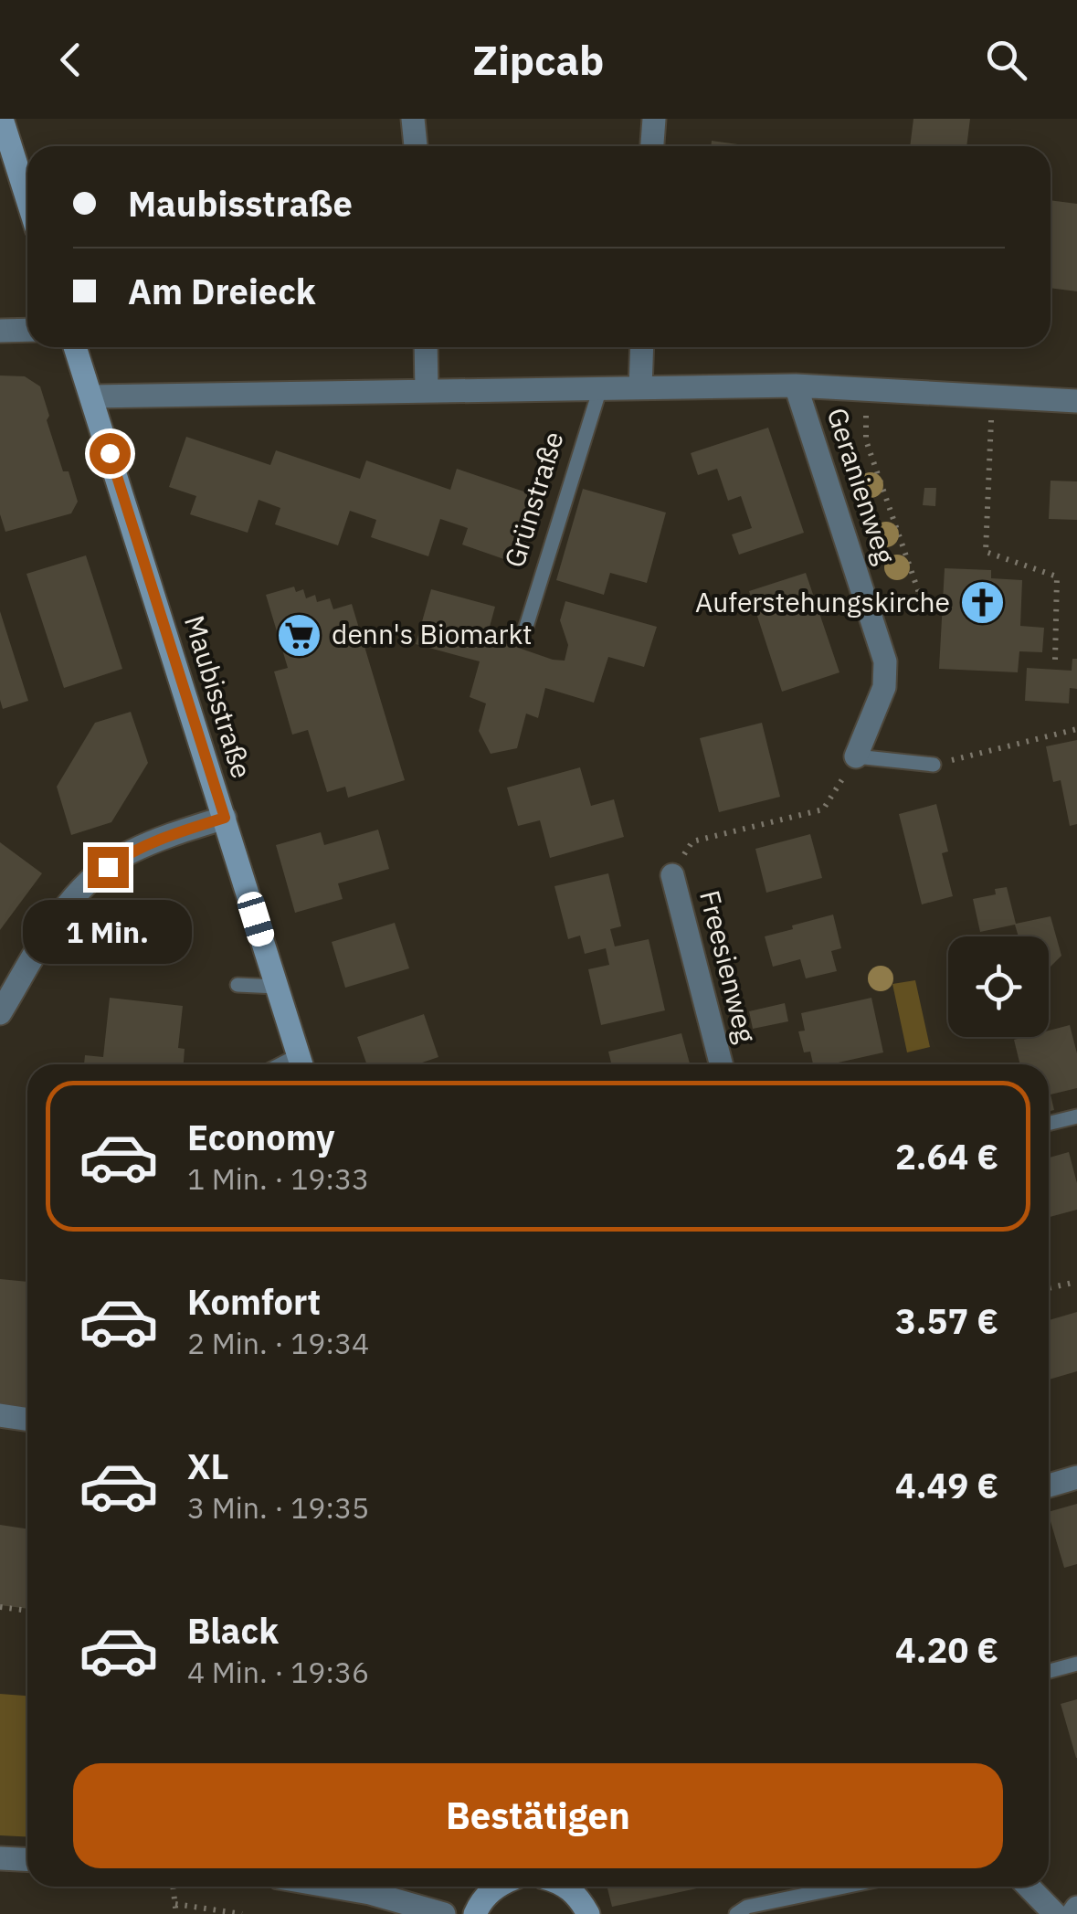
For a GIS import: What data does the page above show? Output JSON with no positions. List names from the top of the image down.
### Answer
{
  "streets": {
    "street": [
      "Geranienweg",
      "Grünstraße",
      "Maubisstraße",
      "Freesienweg"
    ]
  },
  "crossings": [
    ["Geranienweg", "Grünstraße"],
    ["Grünstraße", "Maubisstraße"]
  ],
  "places": {
    "church": ["Auferstehungskirche"],
    "supermarket": ["denn's Biomarkt"]
  },
  "page": {
    "header": "Zipcab",
    "banner": ["Maubisstraße", "Am Dreieck"],
    "bubble": "1 Min.",
    "list": [
      {
        "name": "Economy",
        "note": "1 Min. · 19:33",
        "value": "2.64 €"
      },
      {
        "name": "Komfort",
        "note": "2 Min. · 19:34",
        "value": "3.57 €"
      },
      {
        "name": "XL",
        "note": "3 Min. · 19:35",
        "value": "4.49 €"
      },
      {
        "name": "Black",
        "note": "4 Min. · 19:36",
        "value": "4.20 €"
      }
    ],
    "buttons": "Bestätigen"
  }
}
